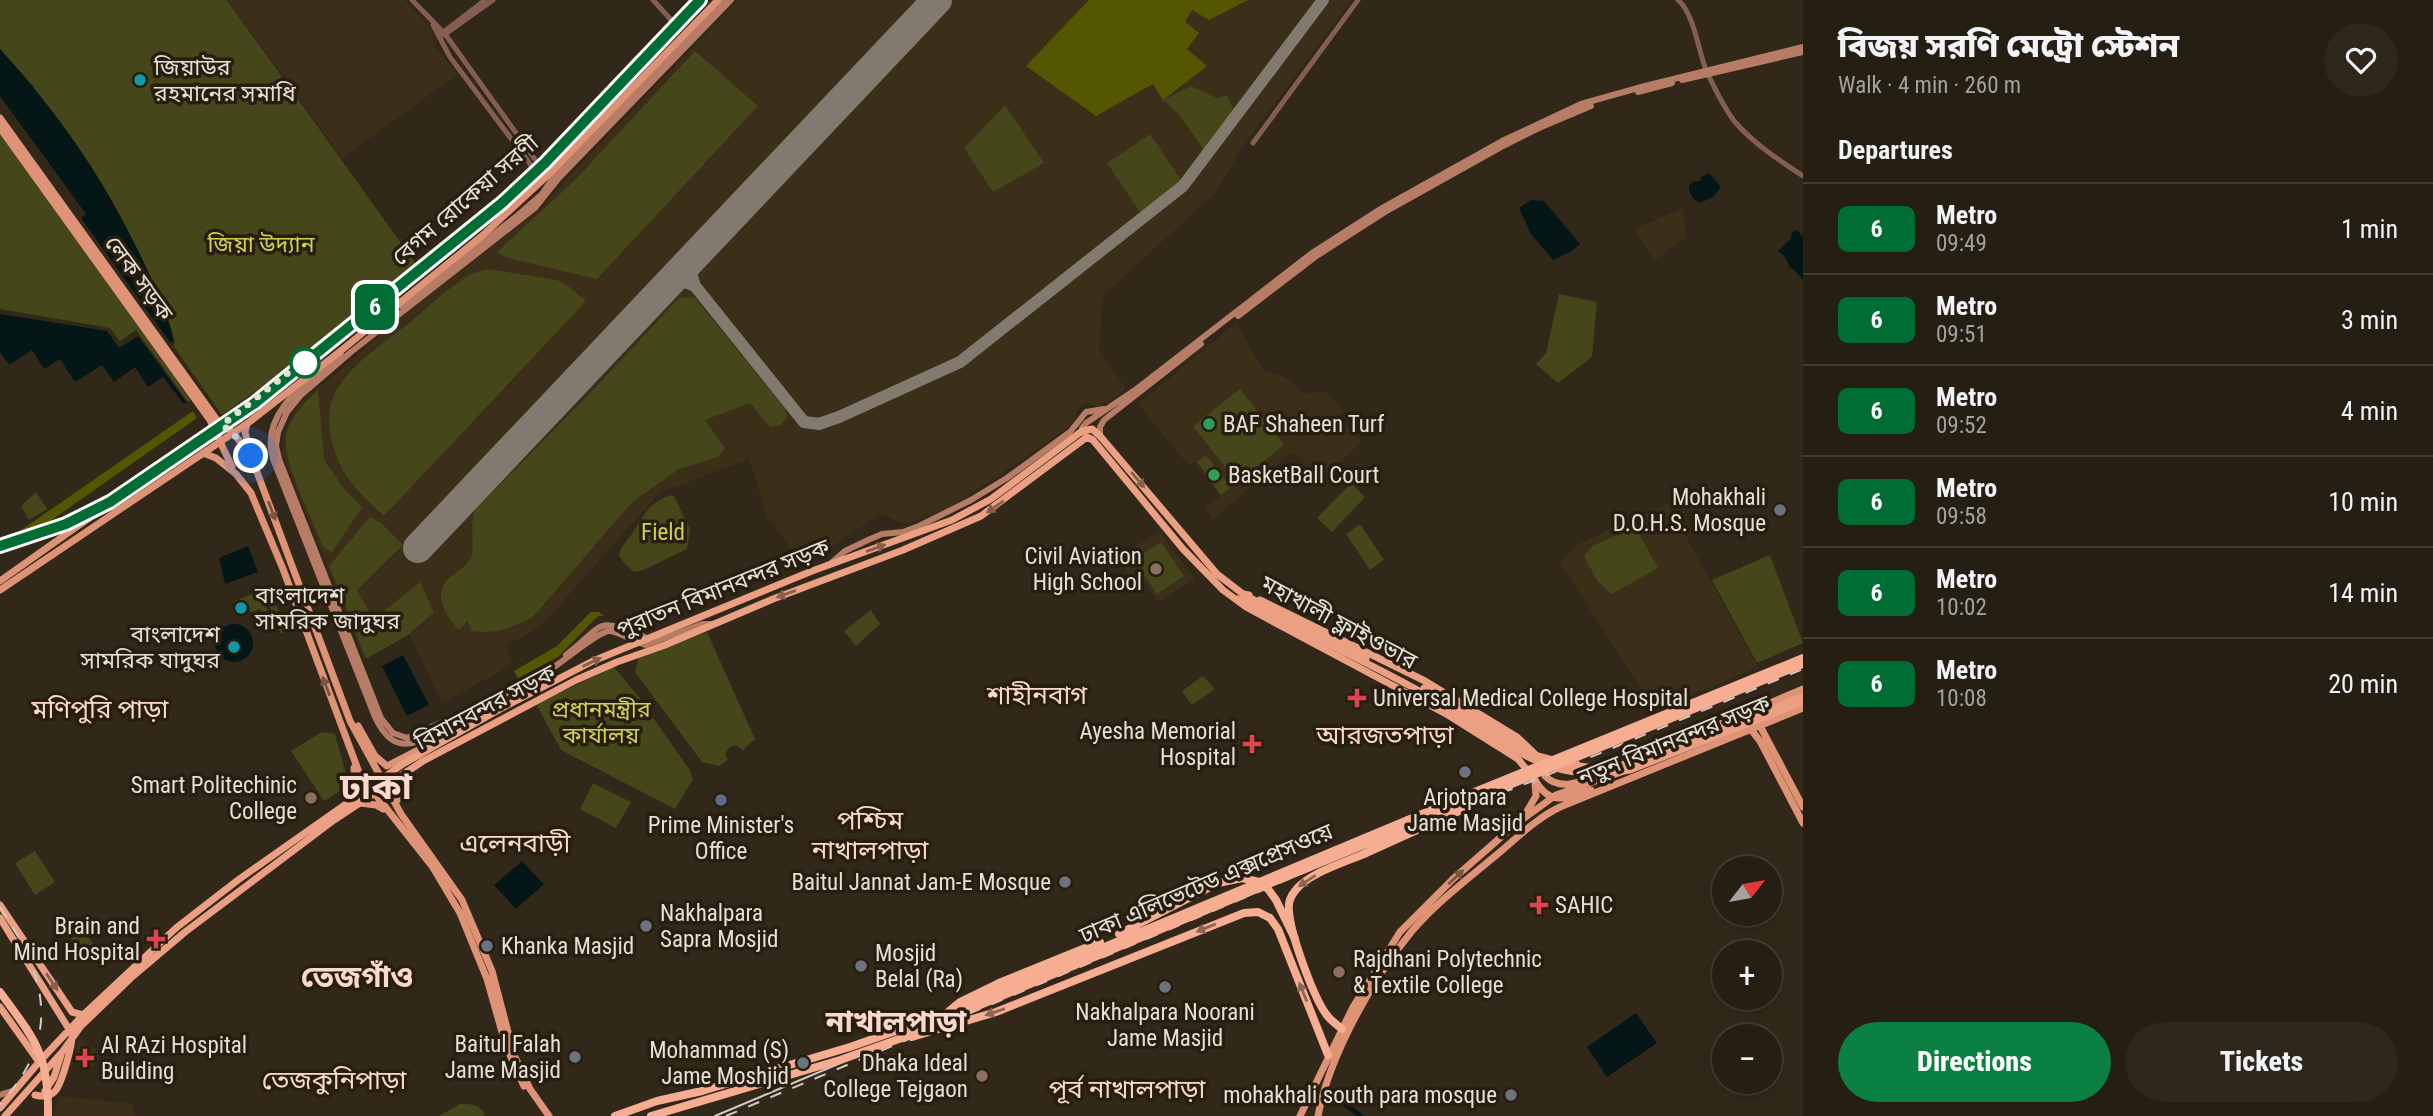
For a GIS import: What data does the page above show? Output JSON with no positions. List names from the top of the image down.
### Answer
{
  "streets": {
    "highway": [
      "পুরাতন বিমানবন্দর সড়ক",
      "মহাখালী ফ্লাইওভার",
      "বিমানবন্দর সড়ক",
      "ঢাকা এলিভেটেড এক্সপ্রেসওয়ে"
    ],
    "main road": ["বেগম রোকেয়া সরণী", "লেক সড়ক", "নতুন বিমানবন্দর সড়ক"]
  },
  "crossings": [
    ["বেগম রোকেয়া সরণী", "লেক সড়ক"],
    ["পুরাতন বিমানবন্দর সড়ক", "বিমানবন্দর সড়ক"]
  ],
  "one_way": ["পুরাতন বিমানবন্দর সড়ক"],
  "districts": [
    "শাহীনবাগ",
    "মণিপুরি পাড়া",
    "আরজতপাড়া",
    "ঢাকা",
    "পশ্চিম নাখালপাড়া",
    "এলেনবাড়ী",
    "তেজগাঁও",
    "নাখালপাড়া",
    "তেজকুনিপাড়া",
    "পূর্ব নাখালপাড়া"
  ],
  "parks": ["জিয়া উদ্যান", "Field", "প্রধানমন্ত্রীর কার্যালয়"],
  "places": {
    "other": [
      "জিয়াউর রহমানের সমাধি",
      "BAF Shaheen Turf",
      "BasketBall Court",
      "Mohakhali D.O.H.S. Mosque",
      "Civil Aviation High School",
      "বাংলাদেশ সামরিক জাদুঘর",
      "বাংলাদেশ সামরিক যাদুঘর",
      "Arjotpara Jame Masjid",
      "Smart Politechinic College",
      "Prime Minister's Office",
      "Baitul Jannat Jam-E Mosque",
      "Nakhalpara Sapra Mosjid",
      "Khanka Masjid",
      "Mosjid Belal (Ra)",
      "Rajdhani Polytechnic & Textile College",
      "Nakhalpara Noorani Jame Masjid",
      "Baitul Falah Jame Masjid",
      "Mohammad (S) Jame Moshjid",
      "Dhaka Ideal College Tejgaon",
      "mohakhali south para mosque"
    ],
    "health": [
      "Universal Medical College Hospital",
      "Ayesha Memorial Hospital",
      "SAHIC",
      "Brain and Mind Hospital",
      "Al RAzi Hospital Building"
    ]
  },
  "lines": ["metro line 6"],
  "north": "top right",
  "page": {
    "on_map": "6",
    "heading": [
      ["বিজয় সরণি মেট্রো স্টেশন", "Walk · 4 min · 260 m"],
      "Departures"
    ],
    "list": [
      {
        "mark": "6",
        "name": "Metro",
        "note": "09:49",
        "value": "1 min"
      },
      {
        "mark": "6",
        "name": "Metro",
        "note": "09:51",
        "value": "3 min"
      },
      {
        "mark": "6",
        "name": "Metro",
        "note": "09:52",
        "value": "4 min"
      },
      {
        "mark": "6",
        "name": "Metro",
        "note": "09:58",
        "value": "10 min"
      },
      {
        "mark": "6",
        "name": "Metro",
        "note": "10:02",
        "value": "14 min"
      },
      {
        "mark": "6",
        "name": "Metro",
        "note": "10:08",
        "value": "20 min"
      }
    ],
    "map_buttons": ["+", "−"],
    "buttons": ["Directions", "Tickets"]
  }
}
